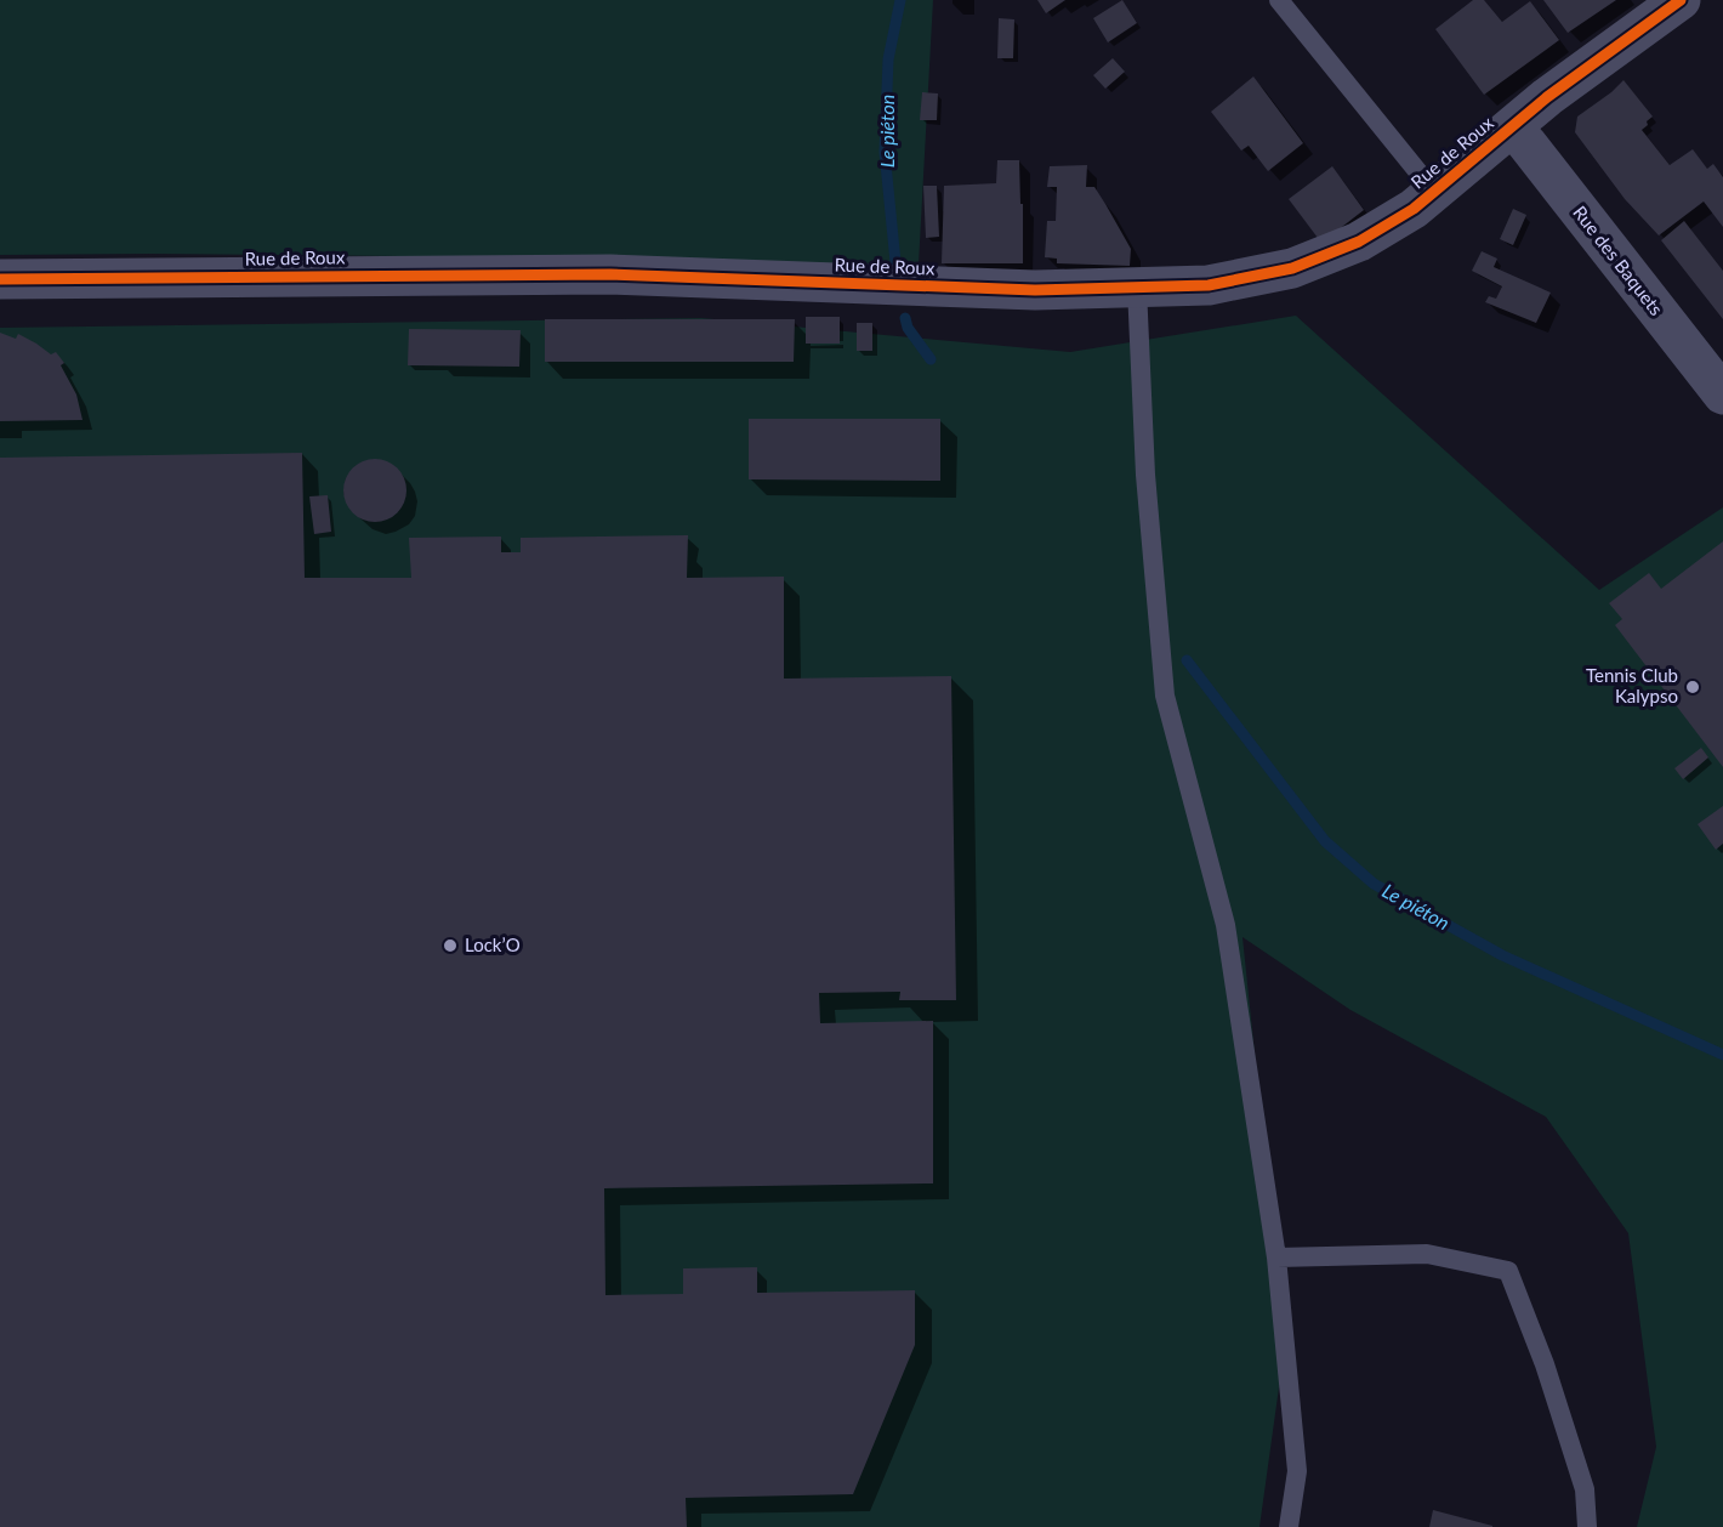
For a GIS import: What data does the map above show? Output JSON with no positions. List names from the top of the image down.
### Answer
{
  "streets": {
    "street": ["Rue de Roux", "Rue des Baquets"]
  },
  "crossings": [
    ["Rue de Roux", "Rue des Baquets"]
  ],
  "water": ["Le piéton"],
  "places": ["Tennis Club Kalypso", "Lock’O"]
}
